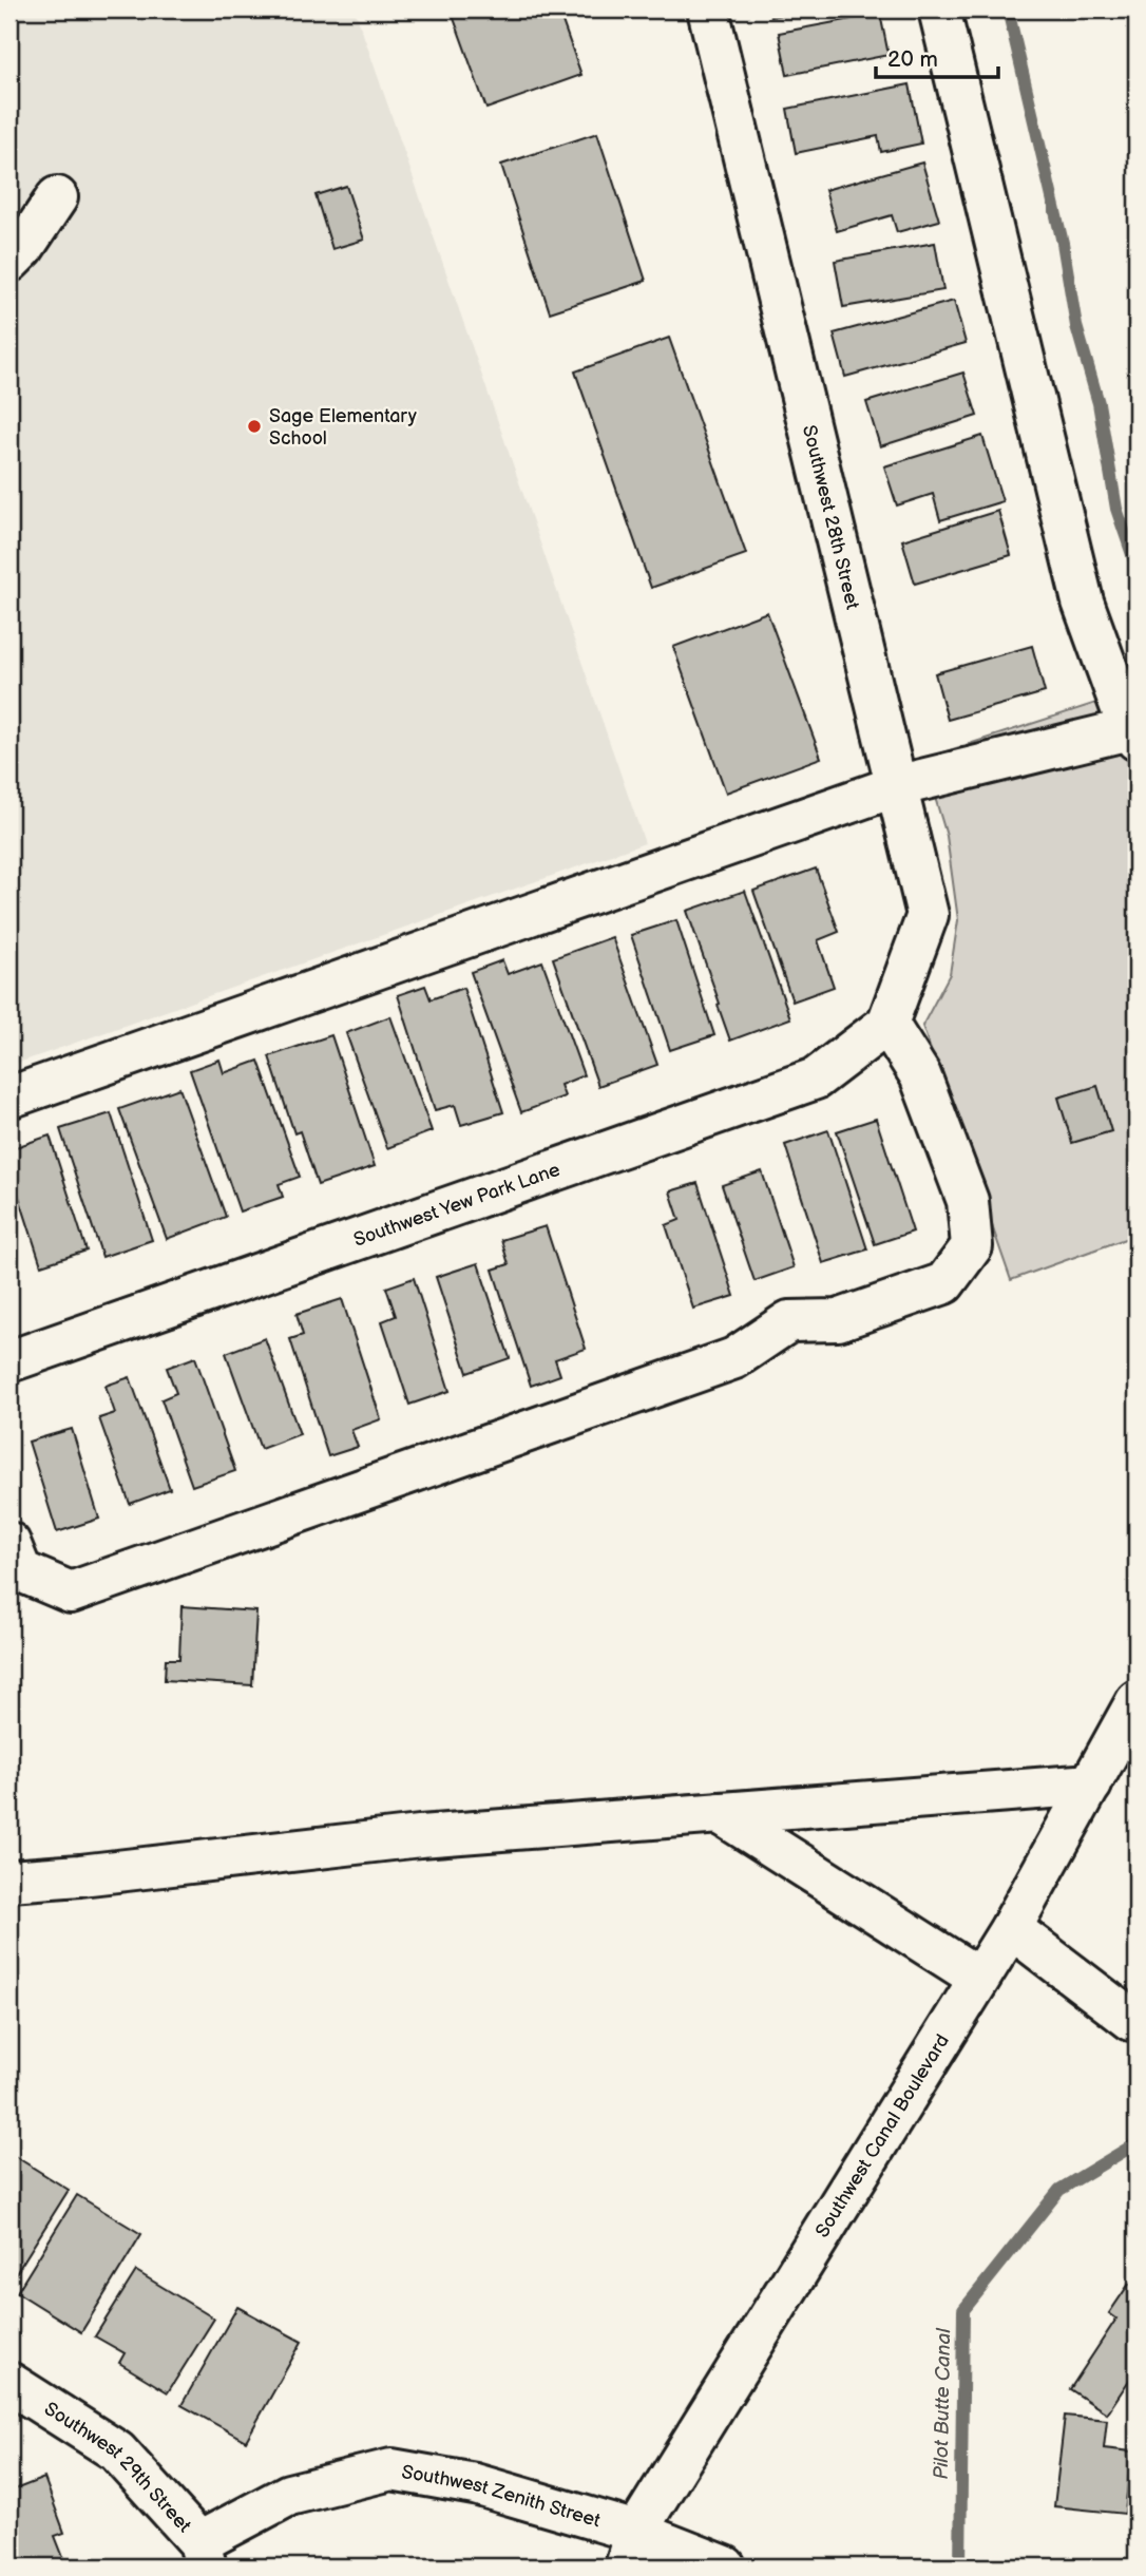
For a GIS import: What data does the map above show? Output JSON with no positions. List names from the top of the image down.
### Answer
{
  "streets": {
    "street": [
      "Southwest 28th Street",
      "Southwest Yew Park Lane",
      "Southwest Canal Boulevard",
      "Southwest 29th Street",
      "Southwest Zenith Street"
    ]
  },
  "crossings": [
    ["Southwest 28th Street", "Southwest Yew Park Lane"],
    ["Southwest Canal Boulevard", "Southwest Zenith Street"],
    ["Southwest 29th Street", "Southwest Zenith Street"]
  ],
  "water": ["Pilot Butte Canal"],
  "places": ["Sage Elementary School"],
  "scale_bar": "20 m"
}
